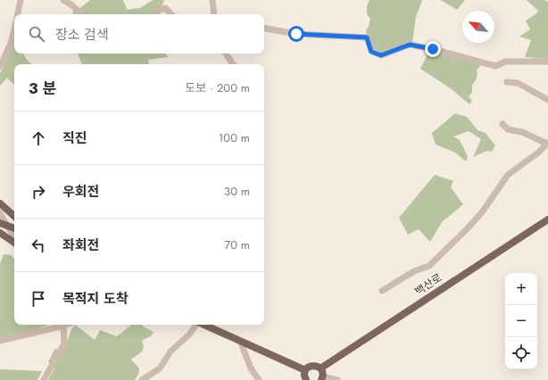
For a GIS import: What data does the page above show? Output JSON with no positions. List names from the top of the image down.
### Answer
{
  "streets": {
    "main road": ["백산로"]
  },
  "north": "top left",
  "page": {
    "search": "장소 검색",
    "heading": ["3 분", "도보 · 200 m"],
    "list": [
      ["직진", "100 m"],
      ["우회전", "30 m"],
      ["좌회전", "70 m"],
      "목적지 도착"
    ],
    "map_buttons": ["+", "−"]
  }
}
